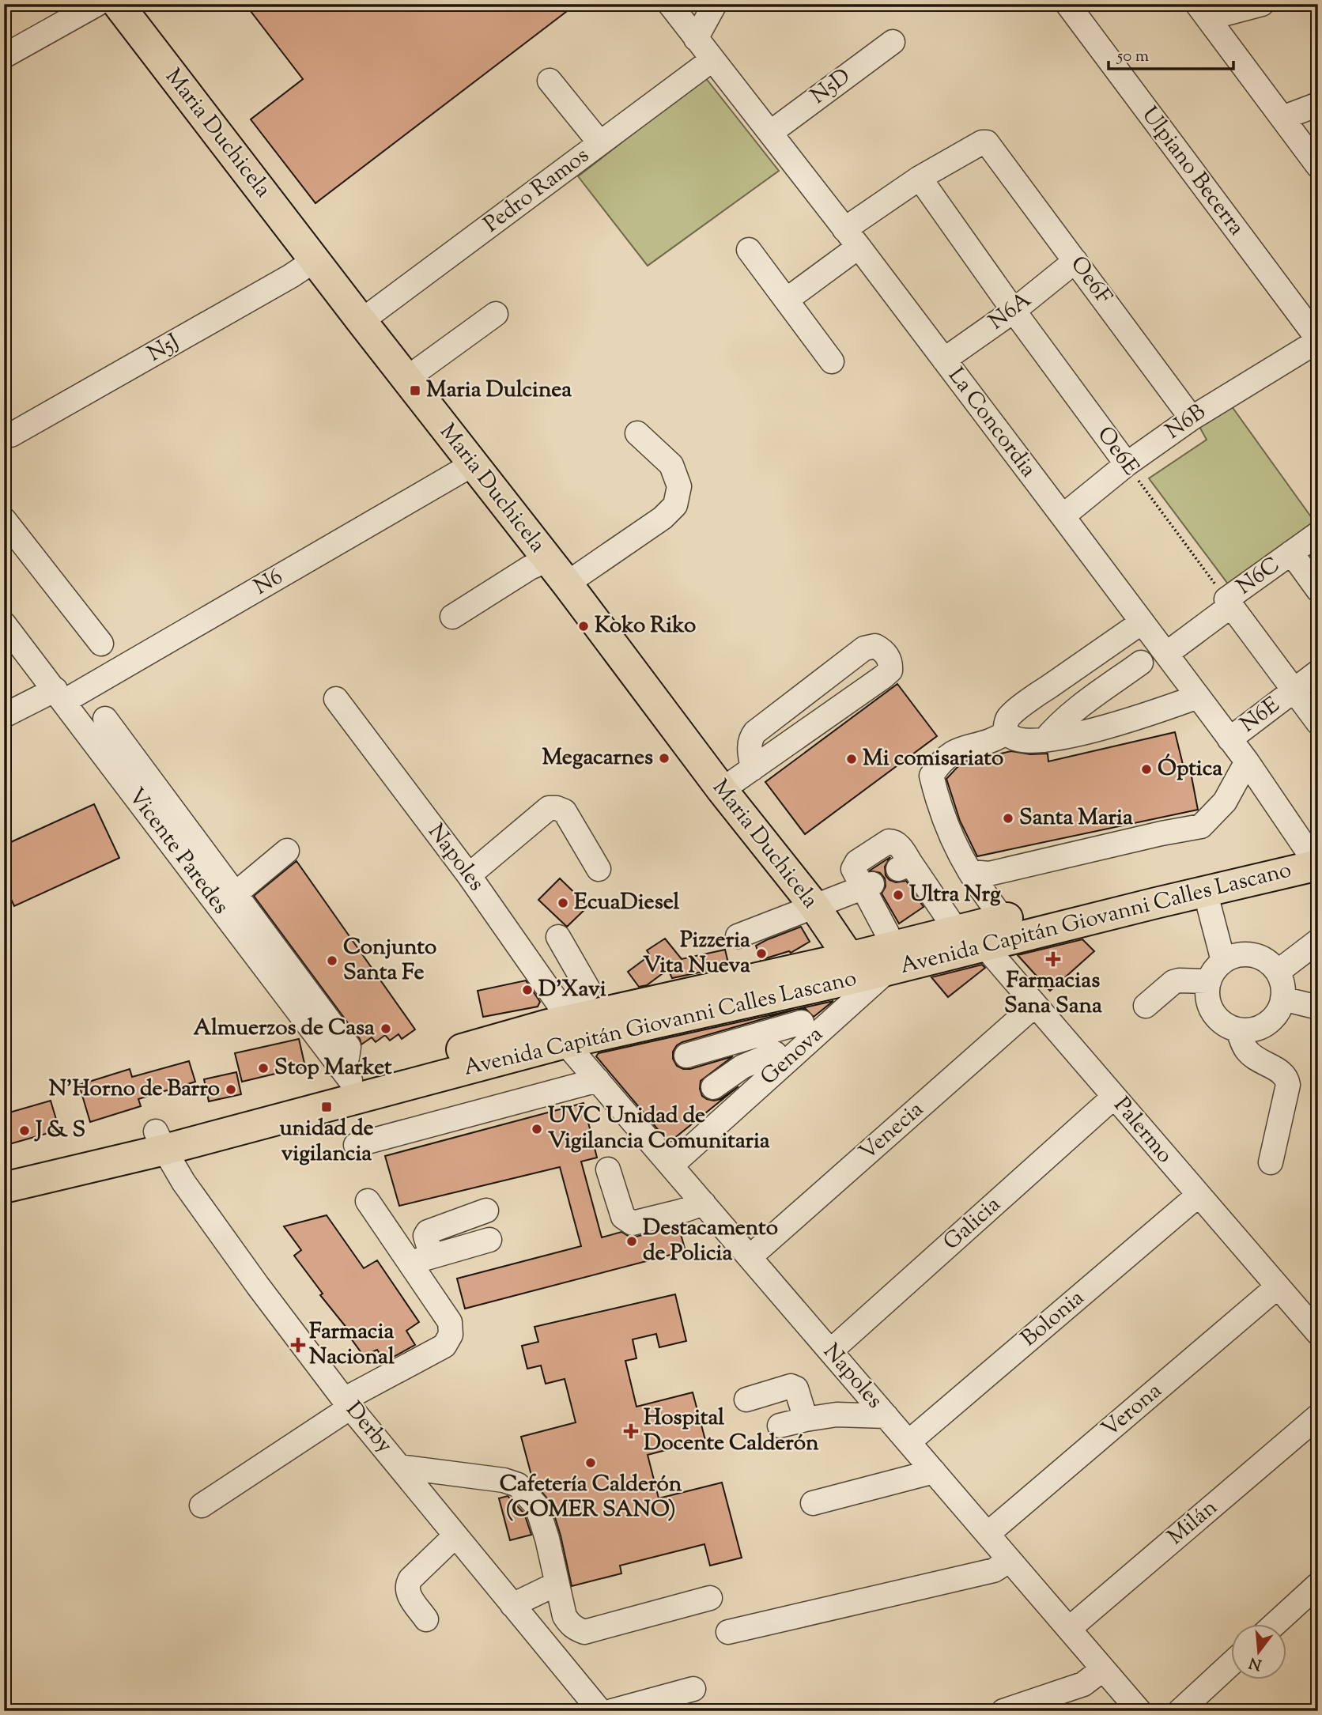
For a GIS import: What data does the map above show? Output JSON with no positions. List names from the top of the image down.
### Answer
{
  "streets": {
    "main road": ["Maria Duchicela", "Avenida Capitán Giovanni Calles Lascano"],
    "street": [
      "N5D",
      "Ulpiano Becerra",
      "Pedro Ramos",
      "Oe6F",
      "N6A",
      "N5J",
      "N6B",
      "La Concordia",
      "Oe6E",
      "N6C",
      "N6",
      "N6E",
      "Vicente Paredes",
      "Napoles",
      "Genova",
      "Palermo",
      "Venecia",
      "Galicia",
      "Bolonia",
      "Verona",
      "Derby",
      "Milán"
    ]
  },
  "crossings": [
    ["N5D", "La Concordia"],
    ["Maria Duchicela", "Pedro Ramos"],
    ["Maria Duchicela", "N5J"],
    ["Maria Duchicela", "N6"],
    ["Maria Duchicela", "Avenida Capitán Giovanni Calles Lascano"],
    ["Ulpiano Becerra", "N6B"],
    ["Pedro Ramos", "La Concordia"],
    ["Oe6F", "N6A"],
    ["Oe6F", "N6B"],
    ["Oe6F", "Oe6E"],
    ["N6A", "La Concordia"],
    ["N6A", "Oe6E"],
    ["N6B", "La Concordia"],
    ["N6B", "Oe6E"],
    ["La Concordia", "N6C"],
    ["La Concordia", "N6E"],
    ["La Concordia", "Avenida Capitán Giovanni Calles Lascano"],
    ["Oe6E", "N6C"],
    ["N6", "Vicente Paredes"],
    ["Vicente Paredes", "Avenida Capitán Giovanni Calles Lascano"],
    ["Napoles", "Avenida Capitán Giovanni Calles Lascano"],
    ["Napoles", "Genova"],
    ["Napoles", "Venecia"],
    ["Napoles", "Galicia"],
    ["Napoles", "Bolonia"],
    ["Napoles", "Verona"],
    ["Napoles", "Milán"],
    ["Avenida Capitán Giovanni Calles Lascano", "Genova"],
    ["Avenida Capitán Giovanni Calles Lascano", "Palermo"],
    ["Avenida Capitán Giovanni Calles Lascano", "Derby"],
    ["Palermo", "Venecia"],
    ["Palermo", "Galicia"],
    ["Palermo", "Bolonia"],
    ["Palermo", "Verona"]
  ],
  "places": {
    "transit": ["Maria Dulcinea", "unidad de vigilancia"],
    "other": [
      "Koko Riko",
      "Megacarnes",
      "Mi comisariato",
      "Óptica",
      "Santa Maria",
      "Ultra Nrg",
      "EcuaDiesel",
      "Pizzeria Vita Nueva",
      "Conjunto Santa Fe",
      "D'Xavi",
      "Almuerzos de Casa",
      "Stop Market",
      "N'Horno de Barro",
      "UVC Unidad de Vigilancia Comunitaria",
      "J & S",
      "Destacamento de Policia",
      "Cafetería Calderón (COMER SANO)"
    ],
    "health": ["Farmacias Sana Sana", "Farmacia Nacional", "Hospital Docente Calderón"]
  },
  "scale_bar": "50 m",
  "north": "bottom"
}
